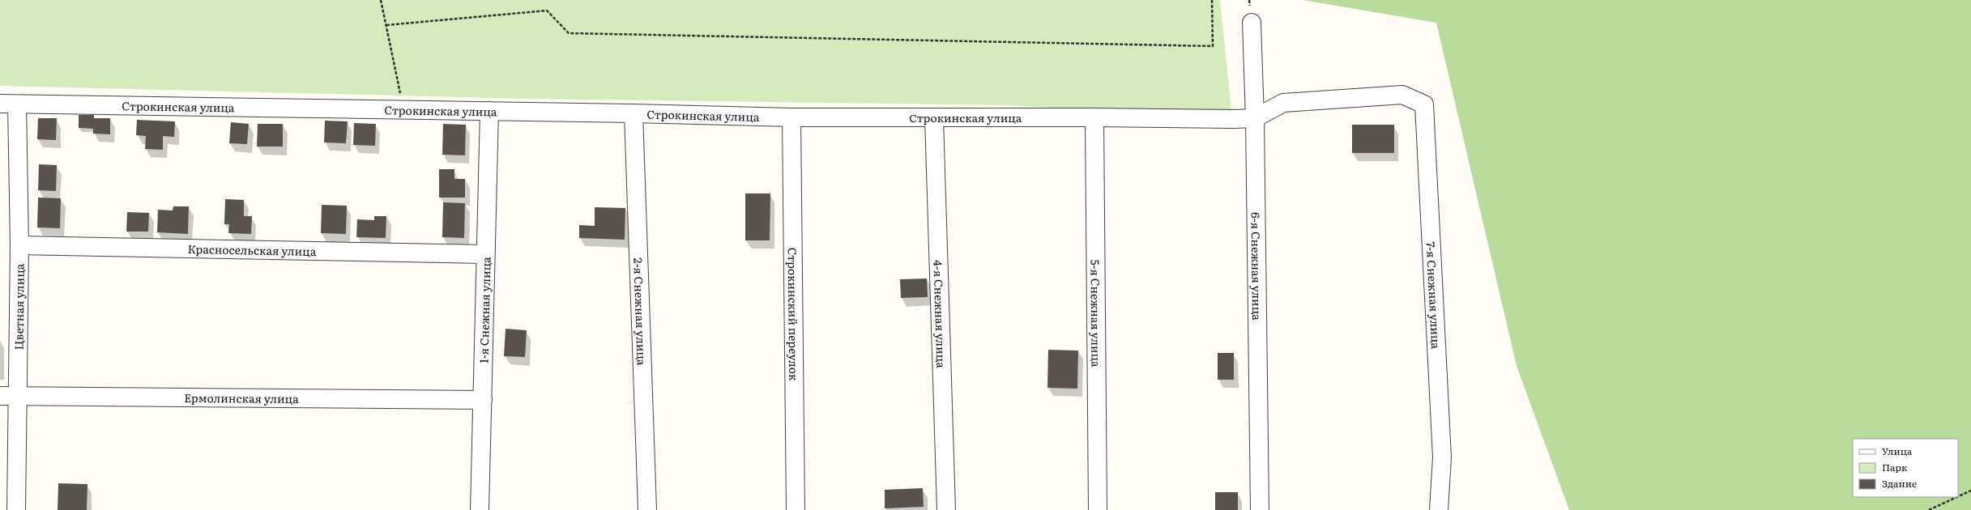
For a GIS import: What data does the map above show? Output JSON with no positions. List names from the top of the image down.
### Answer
{
  "streets": {
    "street": [
      "Строкинская улица",
      "Красносельская улица",
      "6-я Снежная улица",
      "7-я Снежная улица",
      "Цветная улица",
      "1-я Снежная улица",
      "2-я Снежная улица",
      "5-я Снежная улица",
      "Строкинский переулок",
      "4-я Снежная улица",
      "Ермолинская улица"
    ]
  },
  "crossings": [
    ["Строкинская улица", "6-я Снежная улица"],
    ["Строкинская улица", "7-я Снежная улица"],
    ["Строкинская улица", "Цветная улица"],
    ["Строкинская улица", "1-я Снежная улица"],
    ["Строкинская улица", "2-я Снежная улица"],
    ["Строкинская улица", "5-я Снежная улица"],
    ["Строкинская улица", "Строкинский переулок"],
    ["Строкинская улица", "4-я Снежная улица"],
    ["Красносельская улица", "Цветная улица"],
    ["Красносельская улица", "1-я Снежная улица"],
    ["Цветная улица", "Ермолинская улица"],
    ["1-я Снежная улица", "Ермолинская улица"]
  ],
  "legend": ["Улица", "Парк", "Здание"]
}
